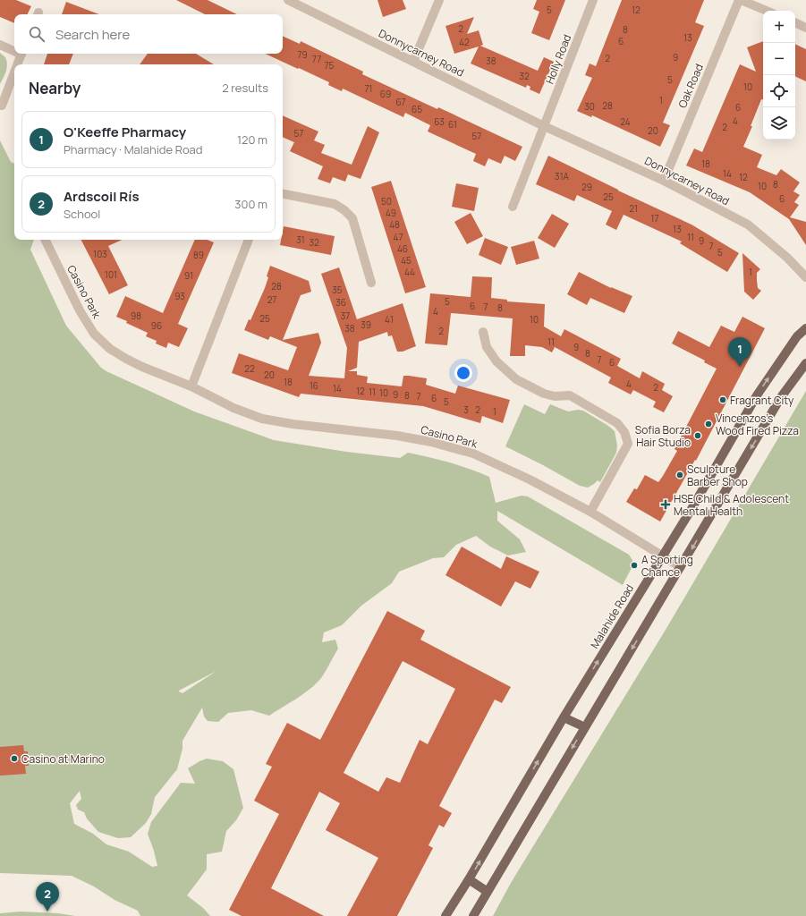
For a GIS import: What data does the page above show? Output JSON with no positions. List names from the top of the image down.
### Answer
{
  "streets": {
    "main road": ["Malahide Road"],
    "street": [
      "Donnycarney Road",
      "Holly Road",
      "Oak Road",
      "Casino Park"
    ]
  },
  "crossings": [
    ["Donnycarney Road", "Holly Road"],
    ["Donnycarney Road", "Oak Road"],
    ["Casino Park", "Malahide Road"]
  ],
  "places": {
    "other": [
      "Fragrant City",
      "Vincenzos’s Wood Fired Pizza",
      "Sofia Borza Hair Studio",
      "Sculpture Barber Shop",
      "A Sporting Chance",
      "Casino at Marino"
    ],
    "health": ["HSE Child & Adolescent Mental Health"]
  },
  "house_numbers": [
    "5",
    "12",
    "2",
    "8",
    "13",
    "6",
    "42",
    "79",
    "9",
    "2",
    "77",
    "38",
    "75",
    "32",
    "5",
    "10",
    "71",
    "69",
    "1",
    "67",
    "28",
    "30",
    "6",
    "65",
    "4",
    "63",
    "24",
    "61",
    "2",
    "20",
    "57",
    "57",
    "18",
    "14",
    "31A",
    "12",
    "8",
    "10",
    "29",
    "25",
    "6",
    "50",
    "21",
    "49",
    "17",
    "48",
    "13",
    "47",
    "11",
    "31",
    "9",
    "32",
    "7",
    "46",
    "5",
    "103",
    "89",
    "45",
    "44",
    "1",
    "101",
    "91",
    "28",
    "35",
    "93",
    "27",
    "5",
    "36",
    "6",
    "7",
    "8",
    "4",
    "98",
    "37",
    "25",
    "41",
    "10",
    "39",
    "96",
    "38",
    "2",
    "11",
    "9",
    "8",
    "7",
    "6",
    "22",
    "20",
    "18",
    "4",
    "16",
    "2",
    "14",
    "12",
    "11",
    "10",
    "9",
    "8",
    "7",
    "6",
    "5",
    "3",
    "2",
    "1"
  ],
  "page": {
    "map_buttons": ["+", "−"],
    "search": "Search here",
    "heading": ["Nearby", "2 results"],
    "list": [
      {
        "mark": "1",
        "name": "O'Keeffe Pharmacy",
        "note": "Pharmacy · Malahide Road",
        "value": "120 m"
      },
      {
        "mark": "2",
        "name": "Ardscoil Rís",
        "note": "School",
        "value": "300 m"
      }
    ],
    "pins": ["1", "2"]
  }
}
